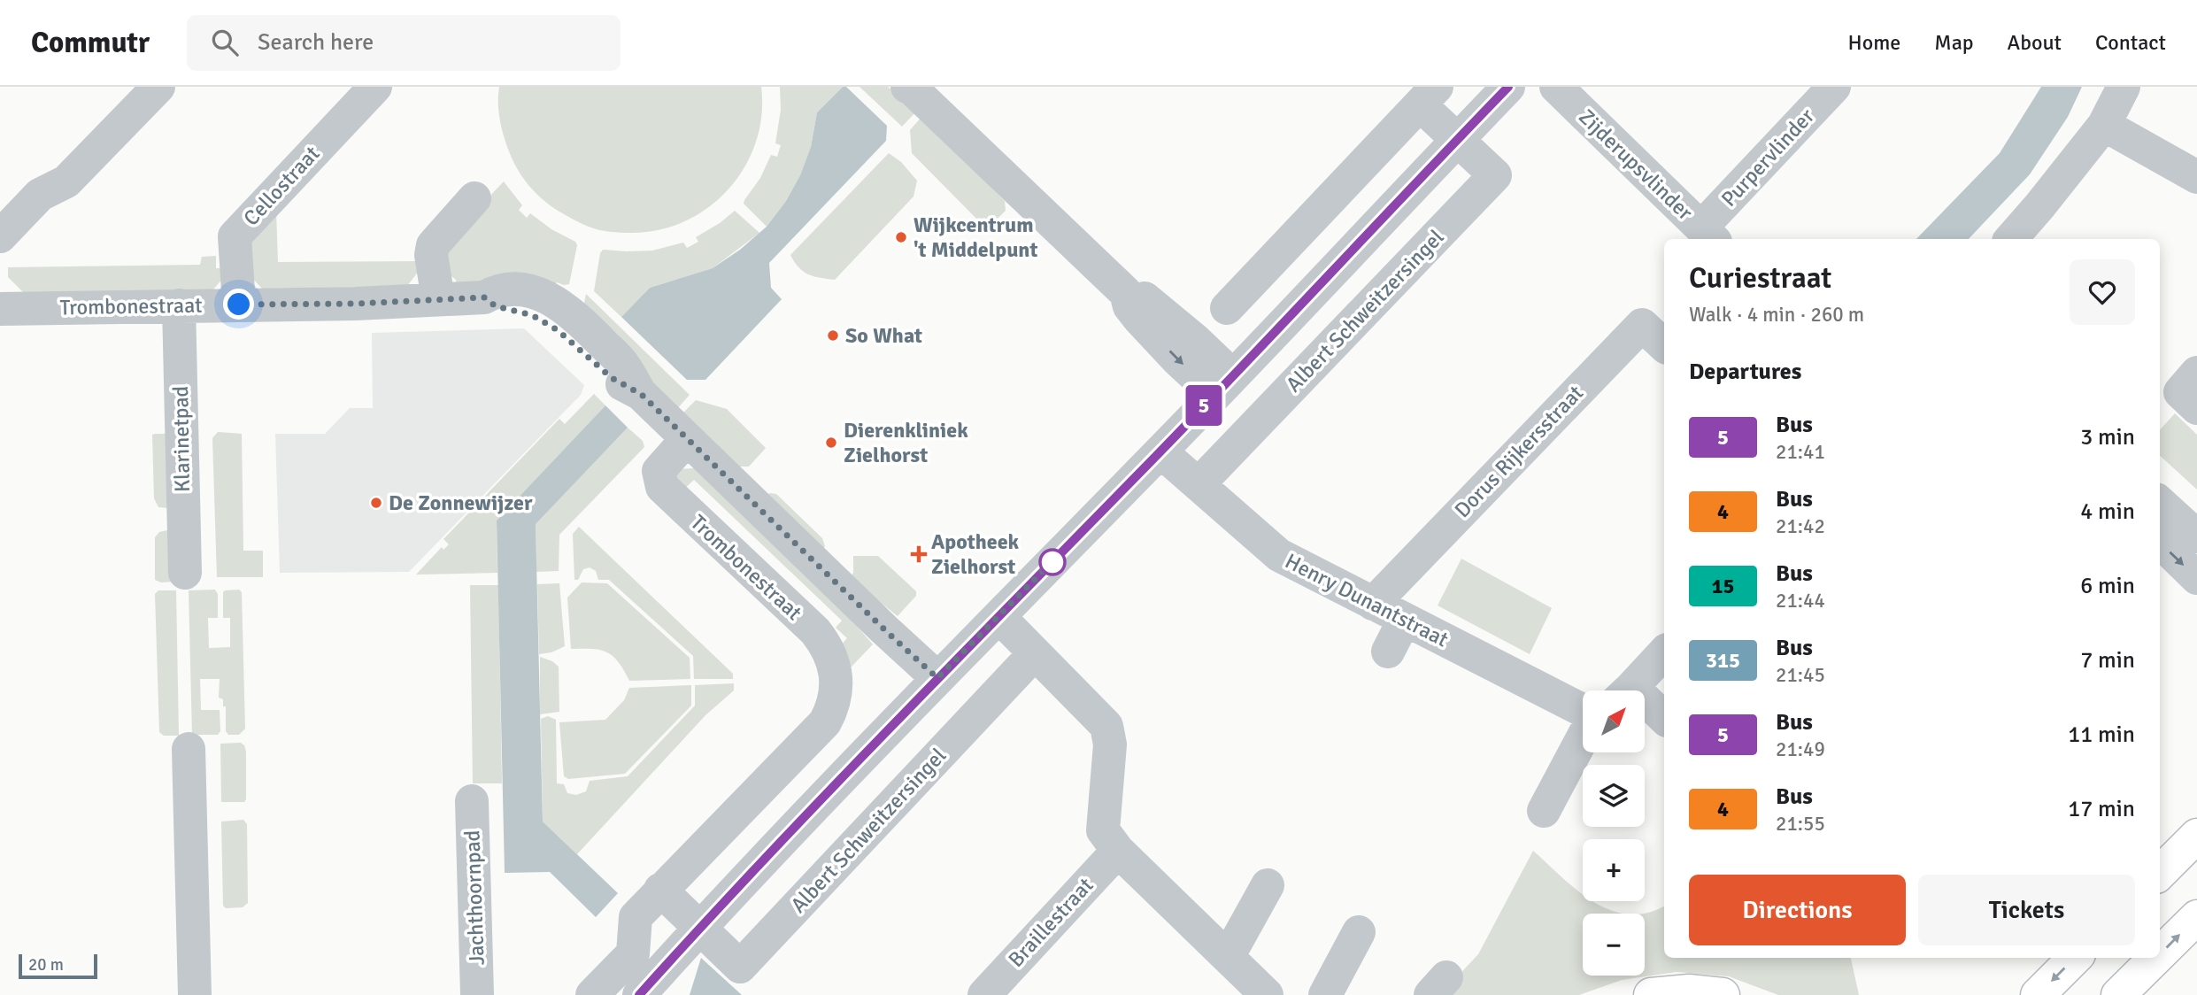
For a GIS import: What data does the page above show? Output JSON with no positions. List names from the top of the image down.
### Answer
{
  "streets": {
    "street": [
      "Purpervlinder",
      "Zijderupsvlinder",
      "Cellostraat",
      "Trombonestraat",
      "Albert Schweitzersingel",
      "Klarinetpad",
      "Dorus Rijkersstraat",
      "Henry Dunantstraat",
      "Jachthoornpad",
      "Braillestraat"
    ]
  },
  "crossings": [
    ["Purpervlinder", "Zijderupsvlinder"],
    ["Cellostraat", "Trombonestraat"],
    ["Trombonestraat", "Albert Schweitzersingel"],
    ["Trombonestraat", "Klarinetpad"],
    ["Albert Schweitzersingel", "Henry Dunantstraat"],
    ["Dorus Rijkersstraat", "Henry Dunantstraat"]
  ],
  "places": {
    "other": [
      "Wijkcentrum 't Middelpunt",
      "So What",
      "Dierenkliniek Zielhorst",
      "De Zonnewijzer"
    ],
    "health": ["Apotheek Zielhorst"]
  },
  "lines": ["bus line 5"],
  "scale_bar": "20 m",
  "north": "top right",
  "page": {
    "header": "Commutr",
    "search": "Search here",
    "nav": [
      "Home",
      "Map",
      "About",
      "Contact"
    ],
    "on_map": "5",
    "heading": [
      ["Curiestraat", "Walk · 4 min · 260 m"],
      "Departures"
    ],
    "list": [
      {
        "mark": "5",
        "name": "Bus",
        "note": "21:41",
        "value": "3 min"
      },
      {
        "mark": "4",
        "name": "Bus",
        "note": "21:42",
        "value": "4 min"
      },
      {
        "mark": "15",
        "name": "Bus",
        "note": "21:44",
        "value": "6 min"
      },
      {
        "mark": "315",
        "name": "Bus",
        "note": "21:45",
        "value": "7 min"
      },
      {
        "mark": "5",
        "name": "Bus",
        "note": "21:49",
        "value": "11 min"
      },
      {
        "mark": "4",
        "name": "Bus",
        "note": "21:55",
        "value": "17 min"
      }
    ],
    "map_buttons": ["+", "−"],
    "buttons": ["Directions", "Tickets"],
    "scale": "20 m"
  }
}
